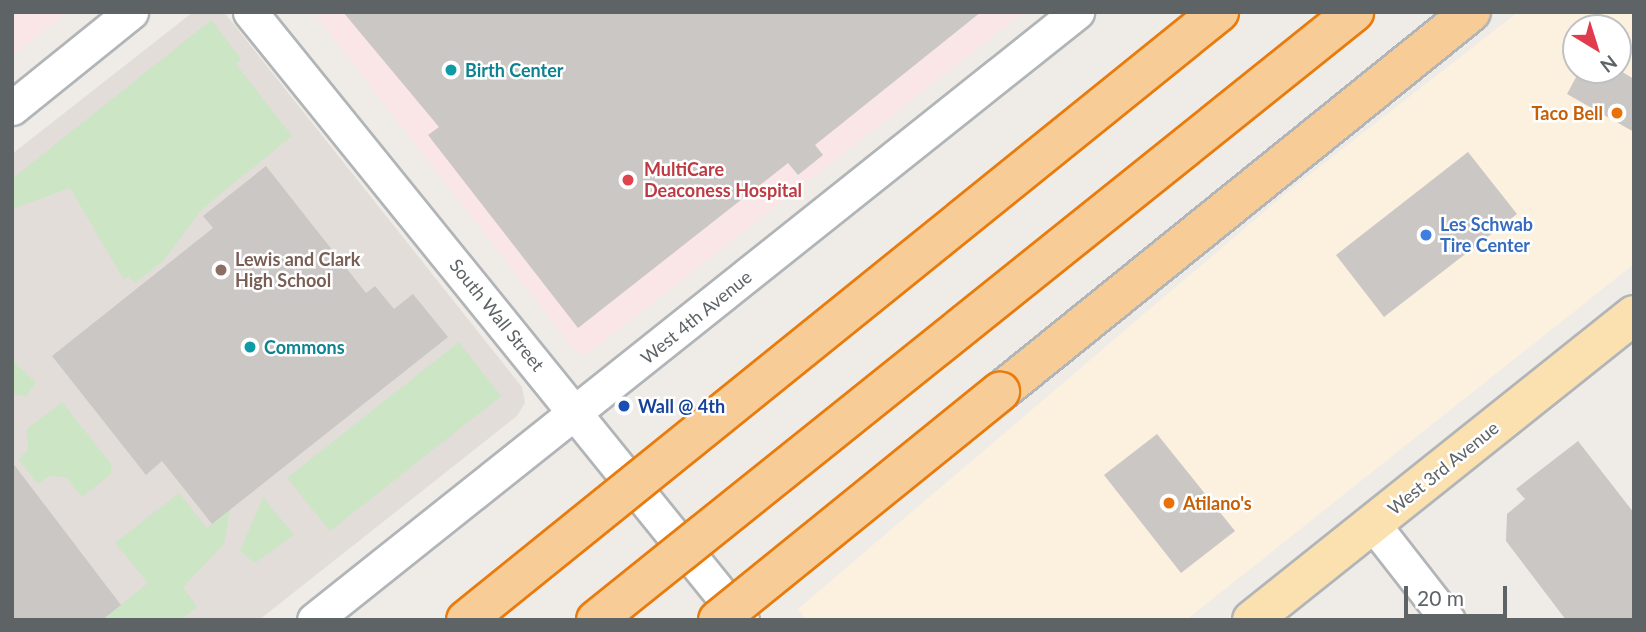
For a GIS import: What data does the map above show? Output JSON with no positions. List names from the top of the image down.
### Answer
{
  "streets": {
    "main road": ["West 3rd Avenue"],
    "street": ["South Wall Street", "West 4th Avenue"]
  },
  "crossings": [
    ["South Wall Street", "West 4th Avenue"]
  ],
  "places": [
    "Birth Center",
    "Taco Bell",
    "MultiCare Deaconess Hospital",
    "Les Schwab Tire Center",
    "Lewis and Clark High School",
    "Commons",
    "Wall @ 4th",
    "Atilano's"
  ],
  "scale_bar": "20 m",
  "north": "bottom right"
}
